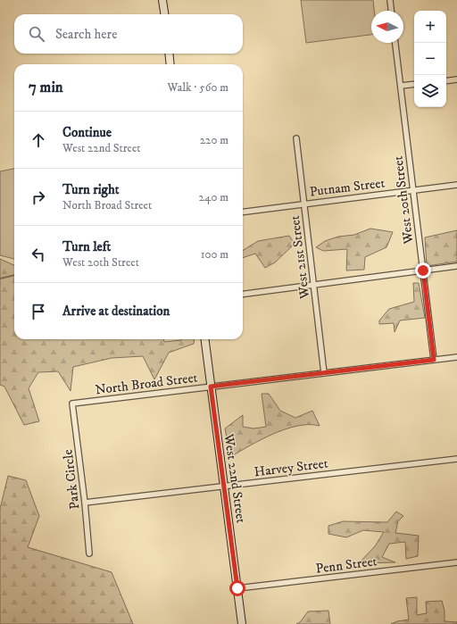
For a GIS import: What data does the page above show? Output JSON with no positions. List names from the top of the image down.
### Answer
{
  "streets": {
    "street": [
      "Putnam Street",
      "West 20th Street",
      "West 21st Street",
      "North Broad Street",
      "Harvey Street",
      "West 22nd Street",
      "Park Circle",
      "Penn Street"
    ]
  },
  "crossings": [
    ["Putnam Street", "West 20th Street"],
    ["Putnam Street", "West 21st Street"],
    ["West 20th Street", "North Broad Street"],
    ["West 21st Street", "North Broad Street"],
    ["North Broad Street", "West 22nd Street"],
    ["North Broad Street", "Park Circle"],
    ["Harvey Street", "West 22nd Street"],
    ["Harvey Street", "Park Circle"],
    ["West 22nd Street", "Penn Street"]
  ],
  "north": "left",
  "page": {
    "map_buttons": ["+", "−"],
    "search": "Search here",
    "heading": ["7 min", "Walk · 560 m"],
    "list": [
      ["Continue", "West 22nd Street", "220 m"],
      ["Turn right", "North Broad Street", "240 m"],
      ["Turn left", "West 20th Street", "100 m"],
      "Arrive at destination"
    ]
  }
}
